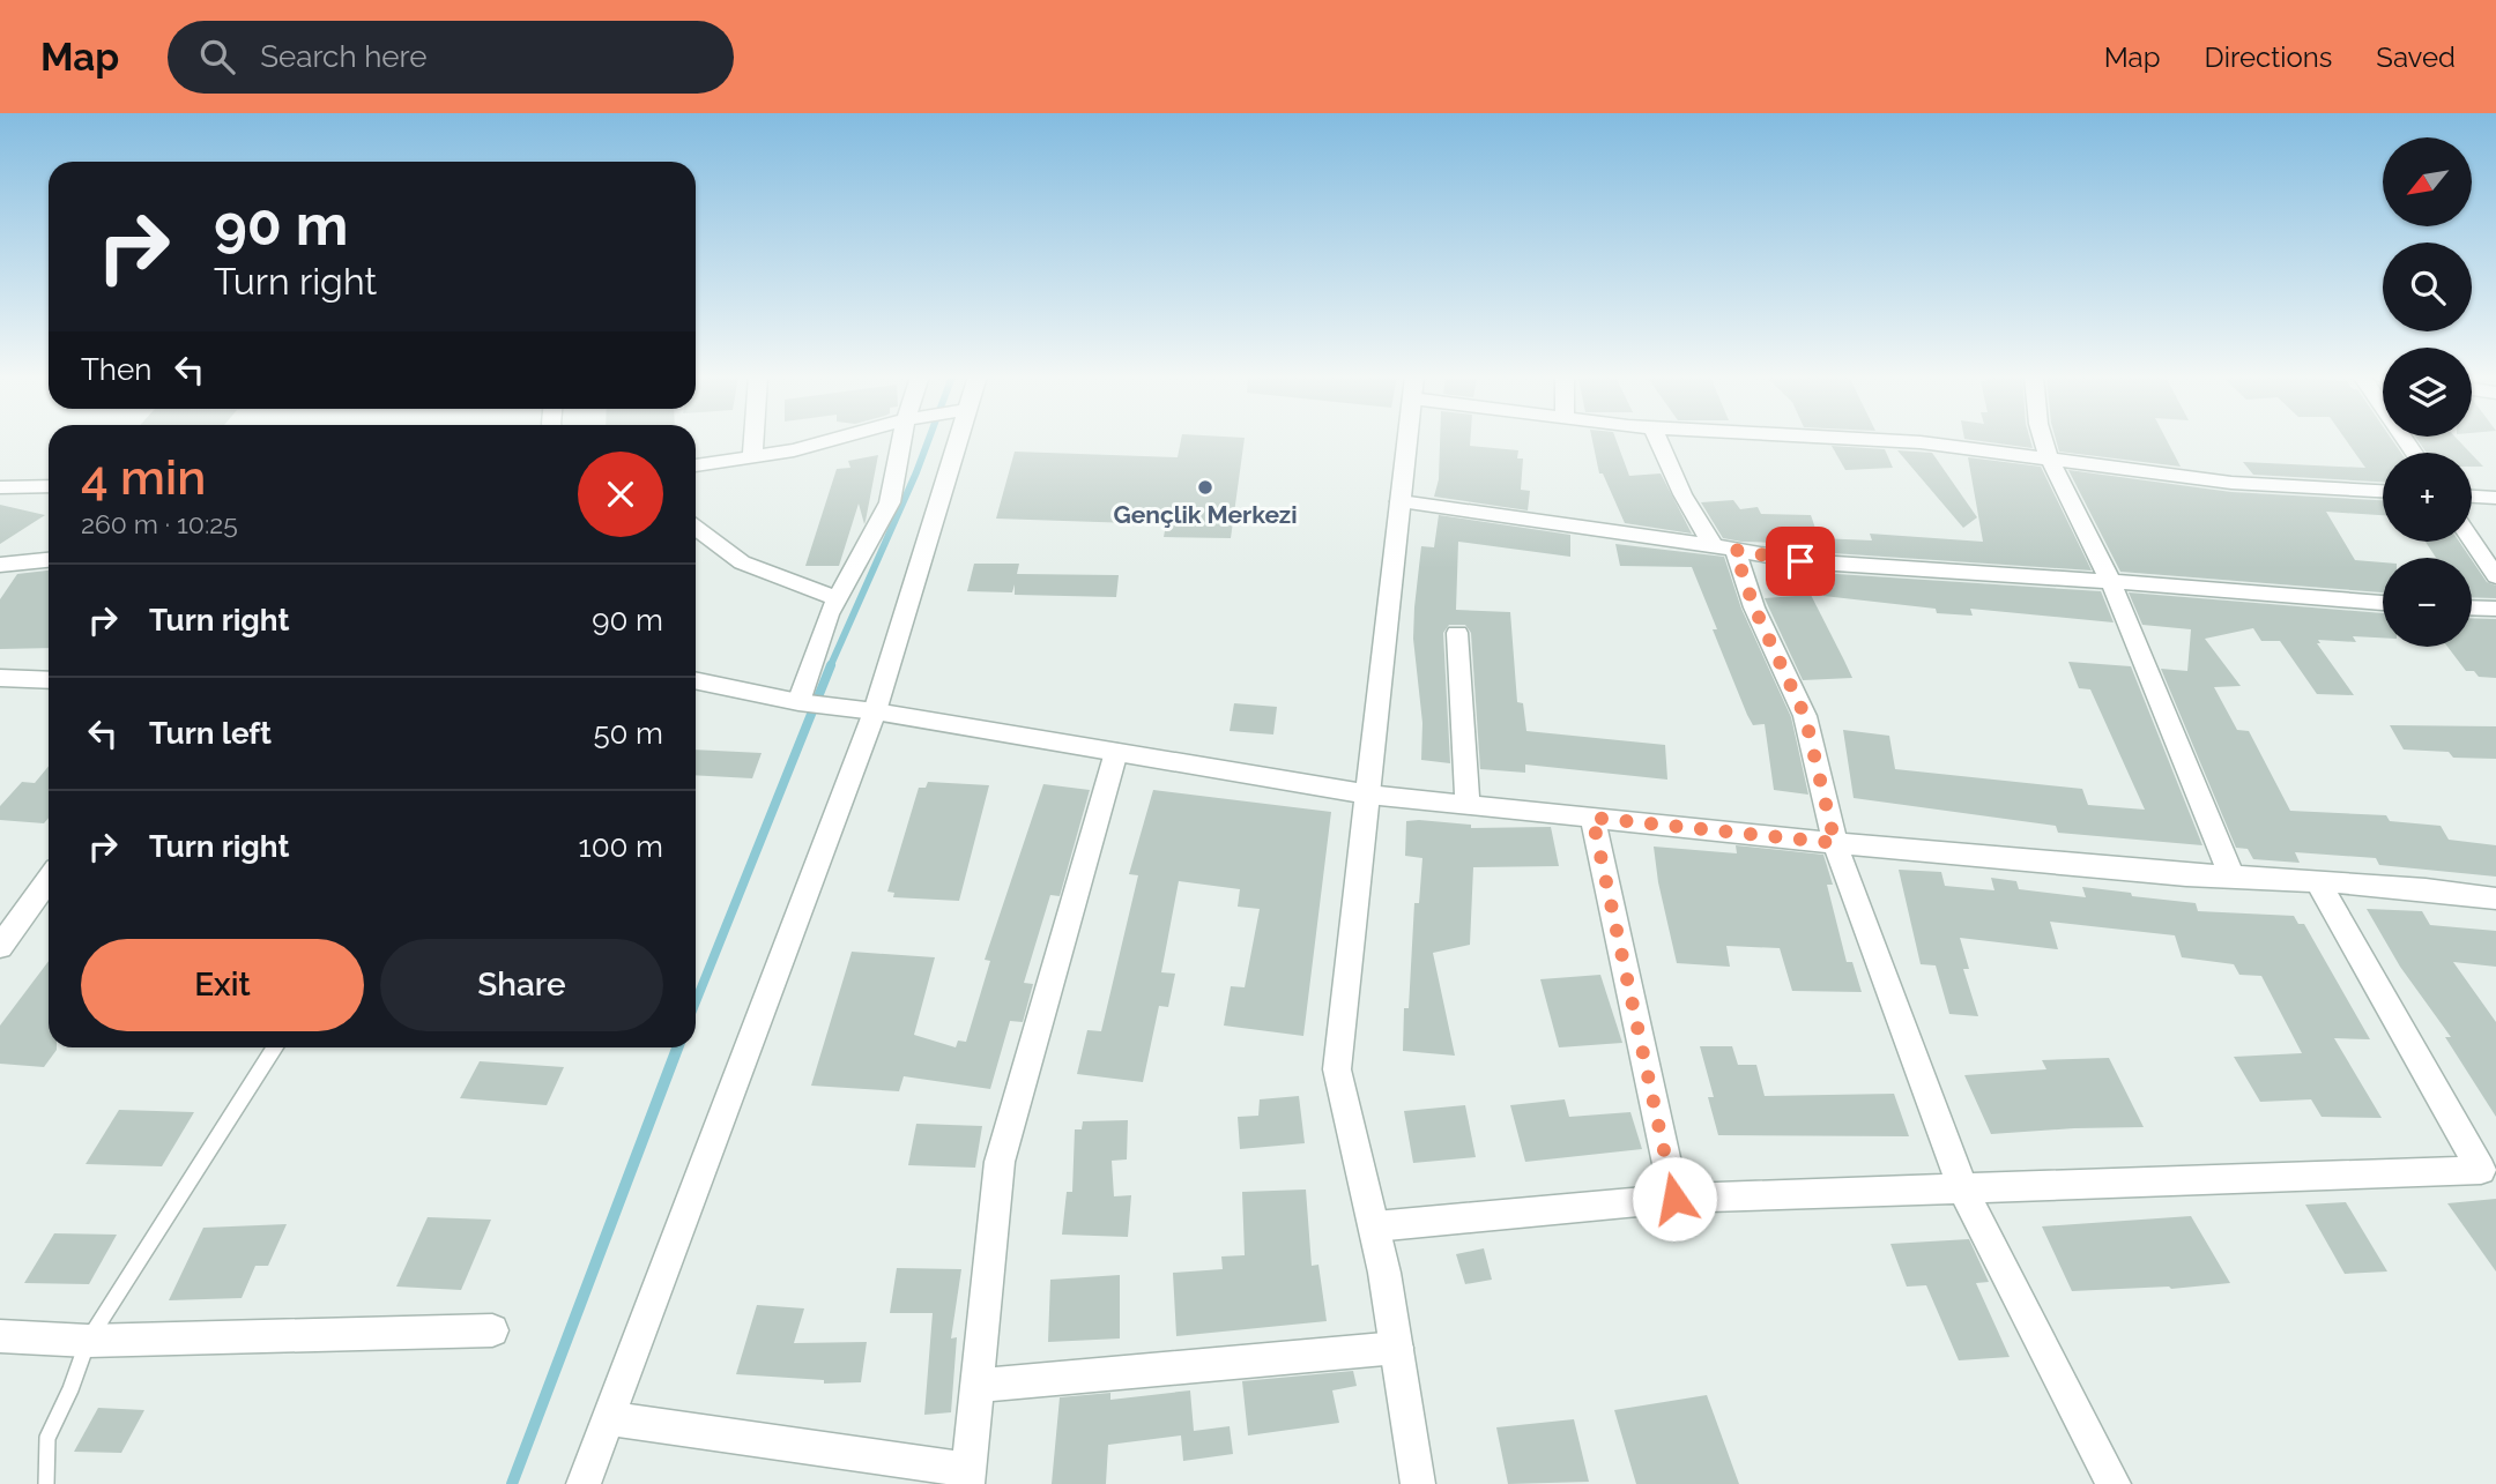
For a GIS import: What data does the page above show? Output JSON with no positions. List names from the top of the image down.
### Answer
{
  "places": ["Gençlik Merkezi"],
  "north": "bottom left",
  "page": {
    "header": "Map",
    "search": "Search here",
    "nav": ["Map", "Directions", "Saved"],
    "map_buttons": ["+", "−"],
    "turn": ["90 m", "Turn right"],
    "then": "Then",
    "heading": ["4 min", "260 m · 10:25"],
    "list": [
      {
        "name": "Turn right",
        "value": "90 m"
      },
      {
        "name": "Turn left",
        "value": "50 m"
      },
      {
        "name": "Turn right",
        "value": "100 m"
      }
    ],
    "buttons": ["Exit", "Share"]
  }
}
